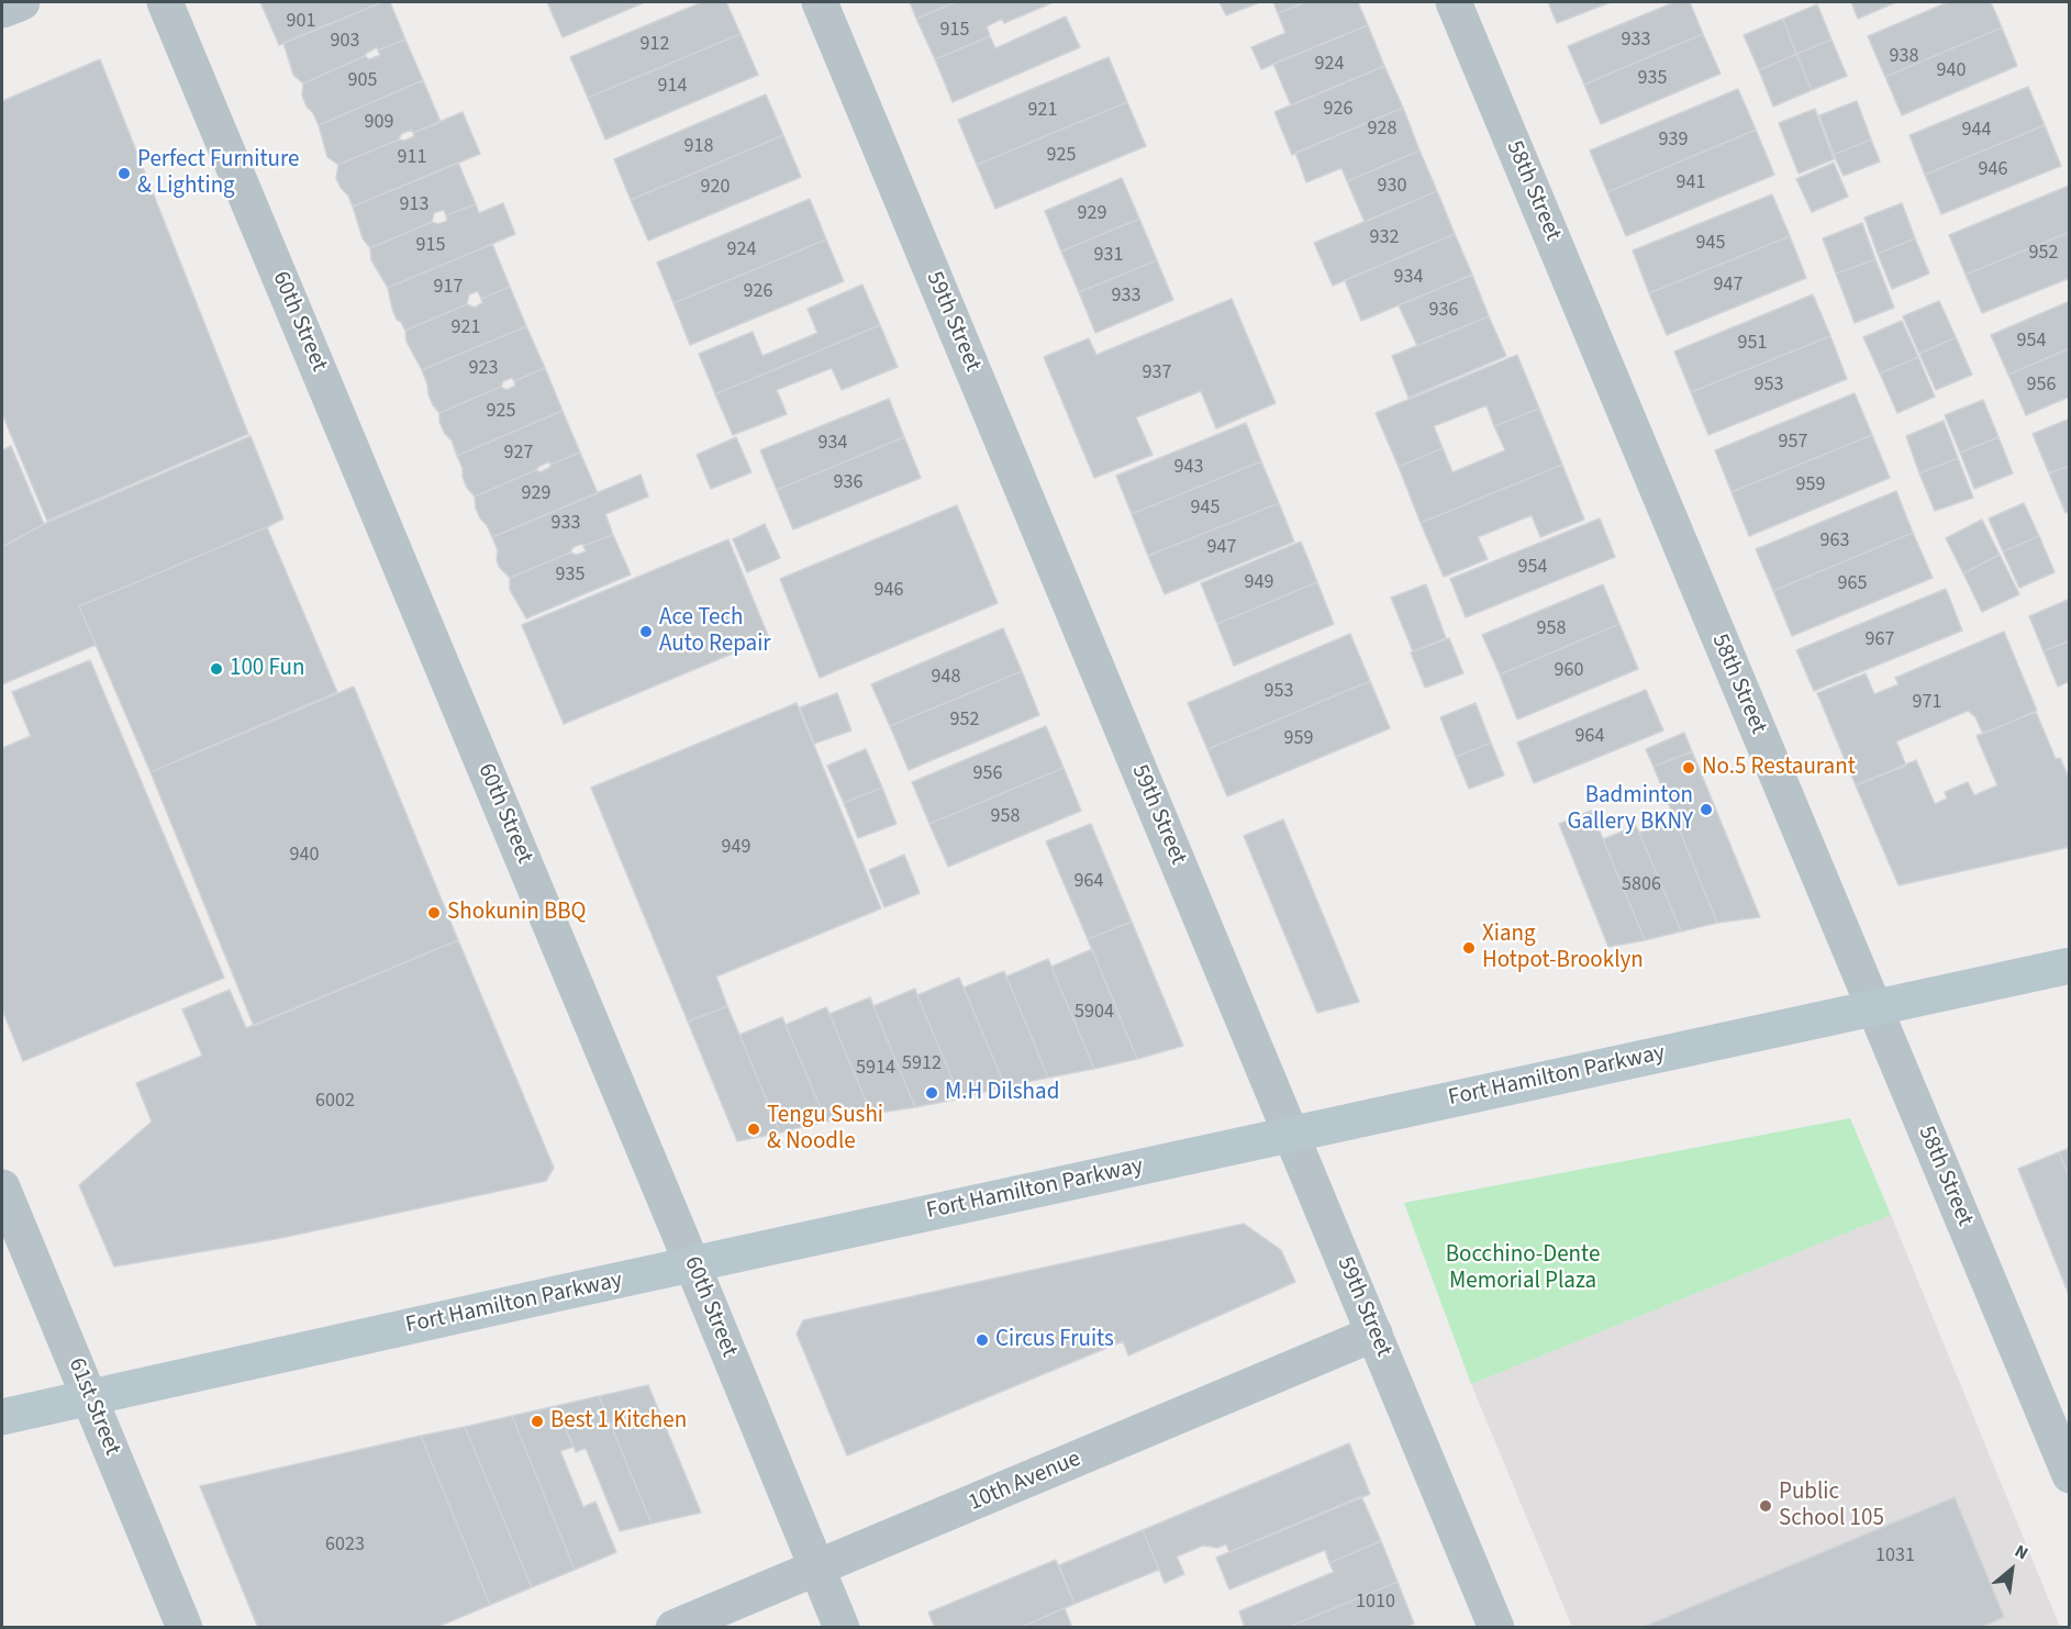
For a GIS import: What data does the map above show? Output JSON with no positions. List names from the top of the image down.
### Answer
{
  "streets": {
    "main road": ["Fort Hamilton Parkway"],
    "street": [
      "58th Street",
      "60th Street",
      "59th Street",
      "61st Street",
      "10th Avenue"
    ]
  },
  "crossings": [
    ["58th Street", "Fort Hamilton Parkway"],
    ["60th Street", "Fort Hamilton Parkway"],
    ["60th Street", "10th Avenue"],
    ["59th Street", "Fort Hamilton Parkway"],
    ["59th Street", "10th Avenue"],
    ["Fort Hamilton Parkway", "61st Street"]
  ],
  "parks": ["Bocchino-Dente Memorial Plaza"],
  "places": [
    "Perfect Furniture & Lighting",
    "Ace Tech Auto Repair",
    "100 Fun",
    "No.5 Restaurant",
    "Badminton Gallery BKNY",
    "Shokunin BBQ",
    "Xiang Hotpot-Brooklyn",
    "M.H Dilshad",
    "Tengu Sushi & Noodle",
    "Circus Fruits",
    "Best 1 Kitchen",
    "Public School 105"
  ],
  "house_numbers": [
    "901",
    "915",
    "933",
    "903",
    "912",
    "938",
    "924",
    "940",
    "935",
    "905",
    "914",
    "926",
    "921",
    "909",
    "928",
    "944",
    "939",
    "918",
    "925",
    "911",
    "946",
    "941",
    "930",
    "920",
    "913",
    "929",
    "932",
    "945",
    "915",
    "924",
    "952",
    "931",
    "934",
    "947",
    "917",
    "926",
    "933",
    "936",
    "921",
    "954",
    "951",
    "923",
    "937",
    "953",
    "956",
    "925",
    "957",
    "934",
    "927",
    "943",
    "936",
    "959",
    "929",
    "945",
    "933",
    "963",
    "947",
    "954",
    "935",
    "949",
    "965",
    "946",
    "958",
    "967",
    "960",
    "948",
    "953",
    "971",
    "952",
    "964",
    "959",
    "956",
    "958",
    "949",
    "940",
    "964",
    "5806",
    "5904",
    "5912",
    "5914",
    "6002",
    "6023",
    "1031",
    "1010"
  ],
  "north": "top right"
}
